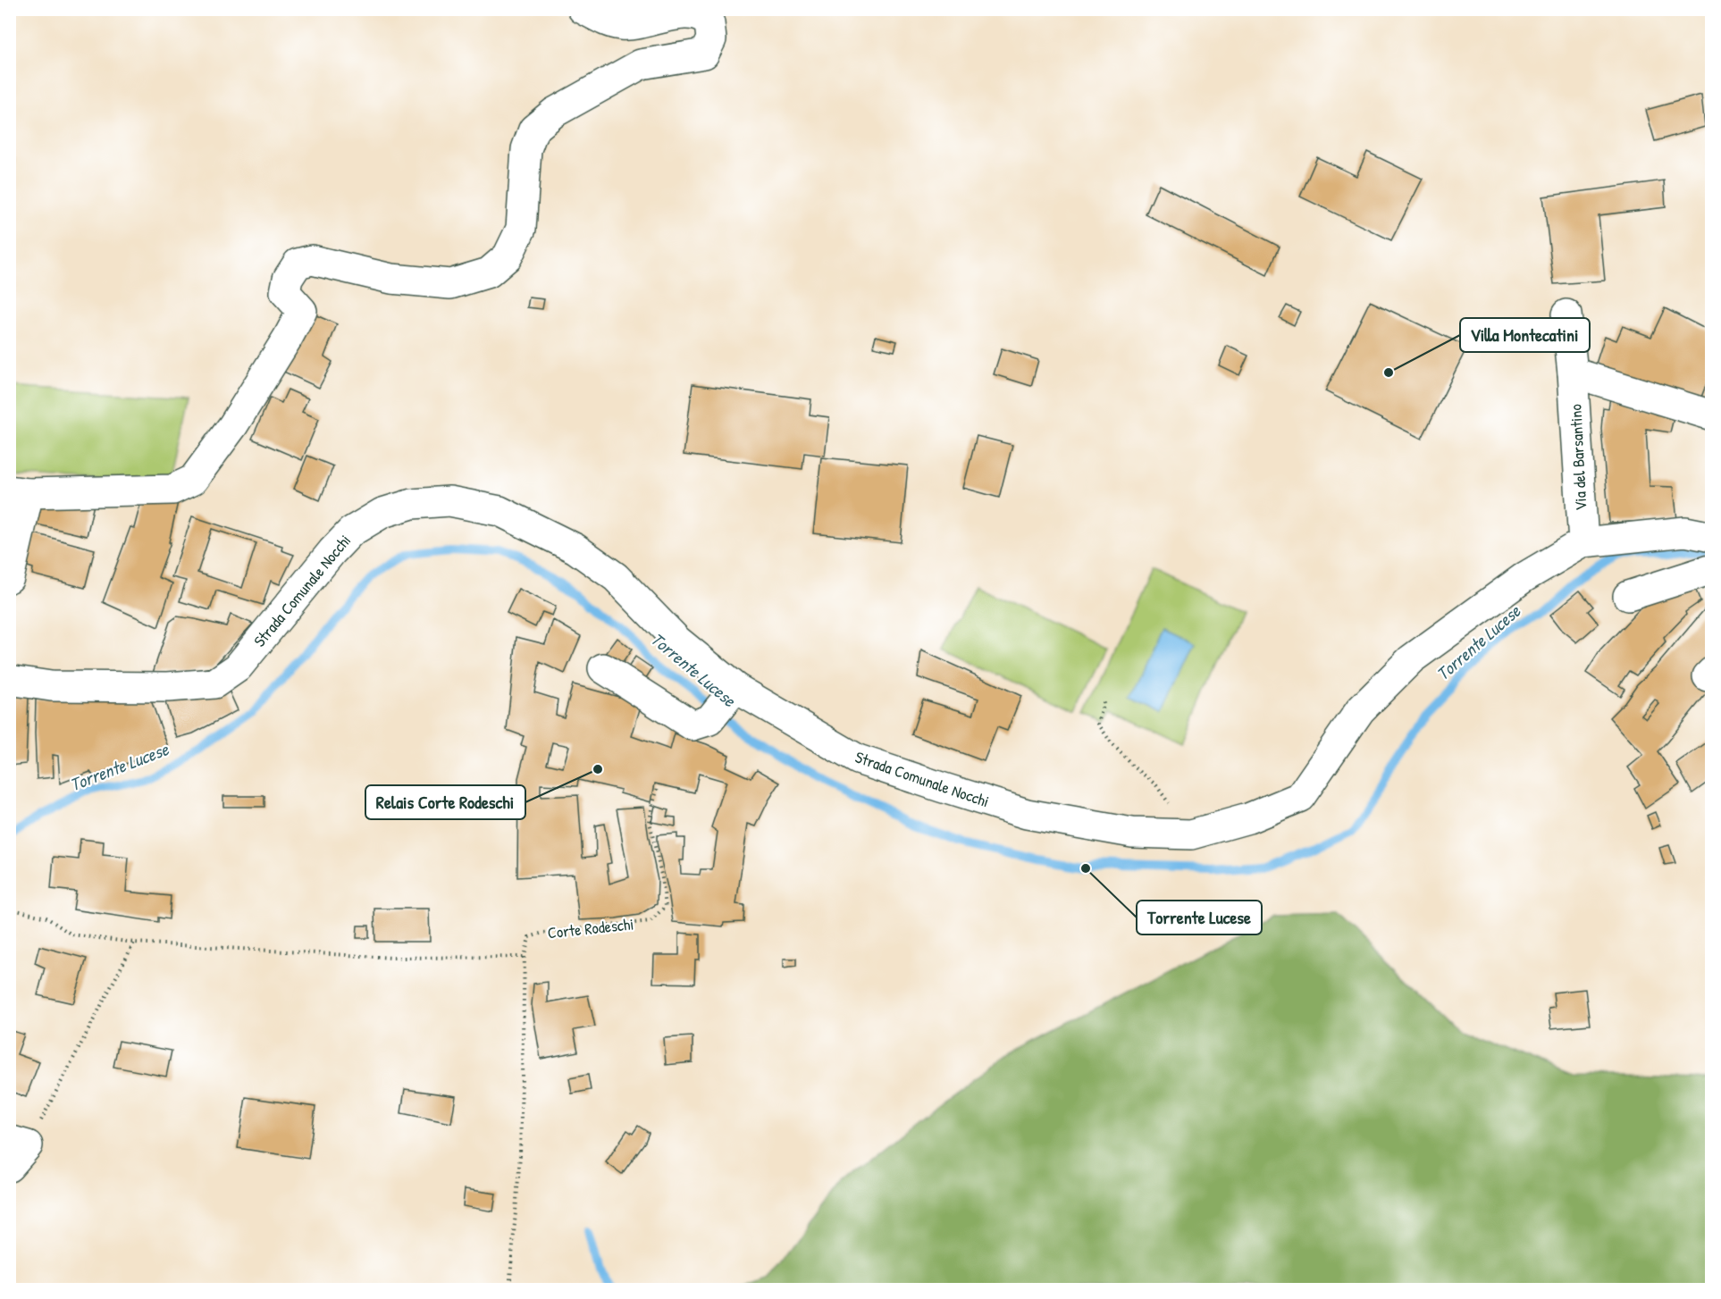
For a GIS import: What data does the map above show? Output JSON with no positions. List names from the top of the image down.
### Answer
{
  "streets": {
    "street": ["Via del Barsantino", "Strada Comunale Nocchi"],
    "path": ["Corte Rodeschi"]
  },
  "crossings": [
    ["Via del Barsantino", "Strada Comunale Nocchi"]
  ],
  "water": ["Torrente Lucese"],
  "places": ["Villa Montecatini", "Relais Corte Rodeschi", "Torrente Lucese"]
}
